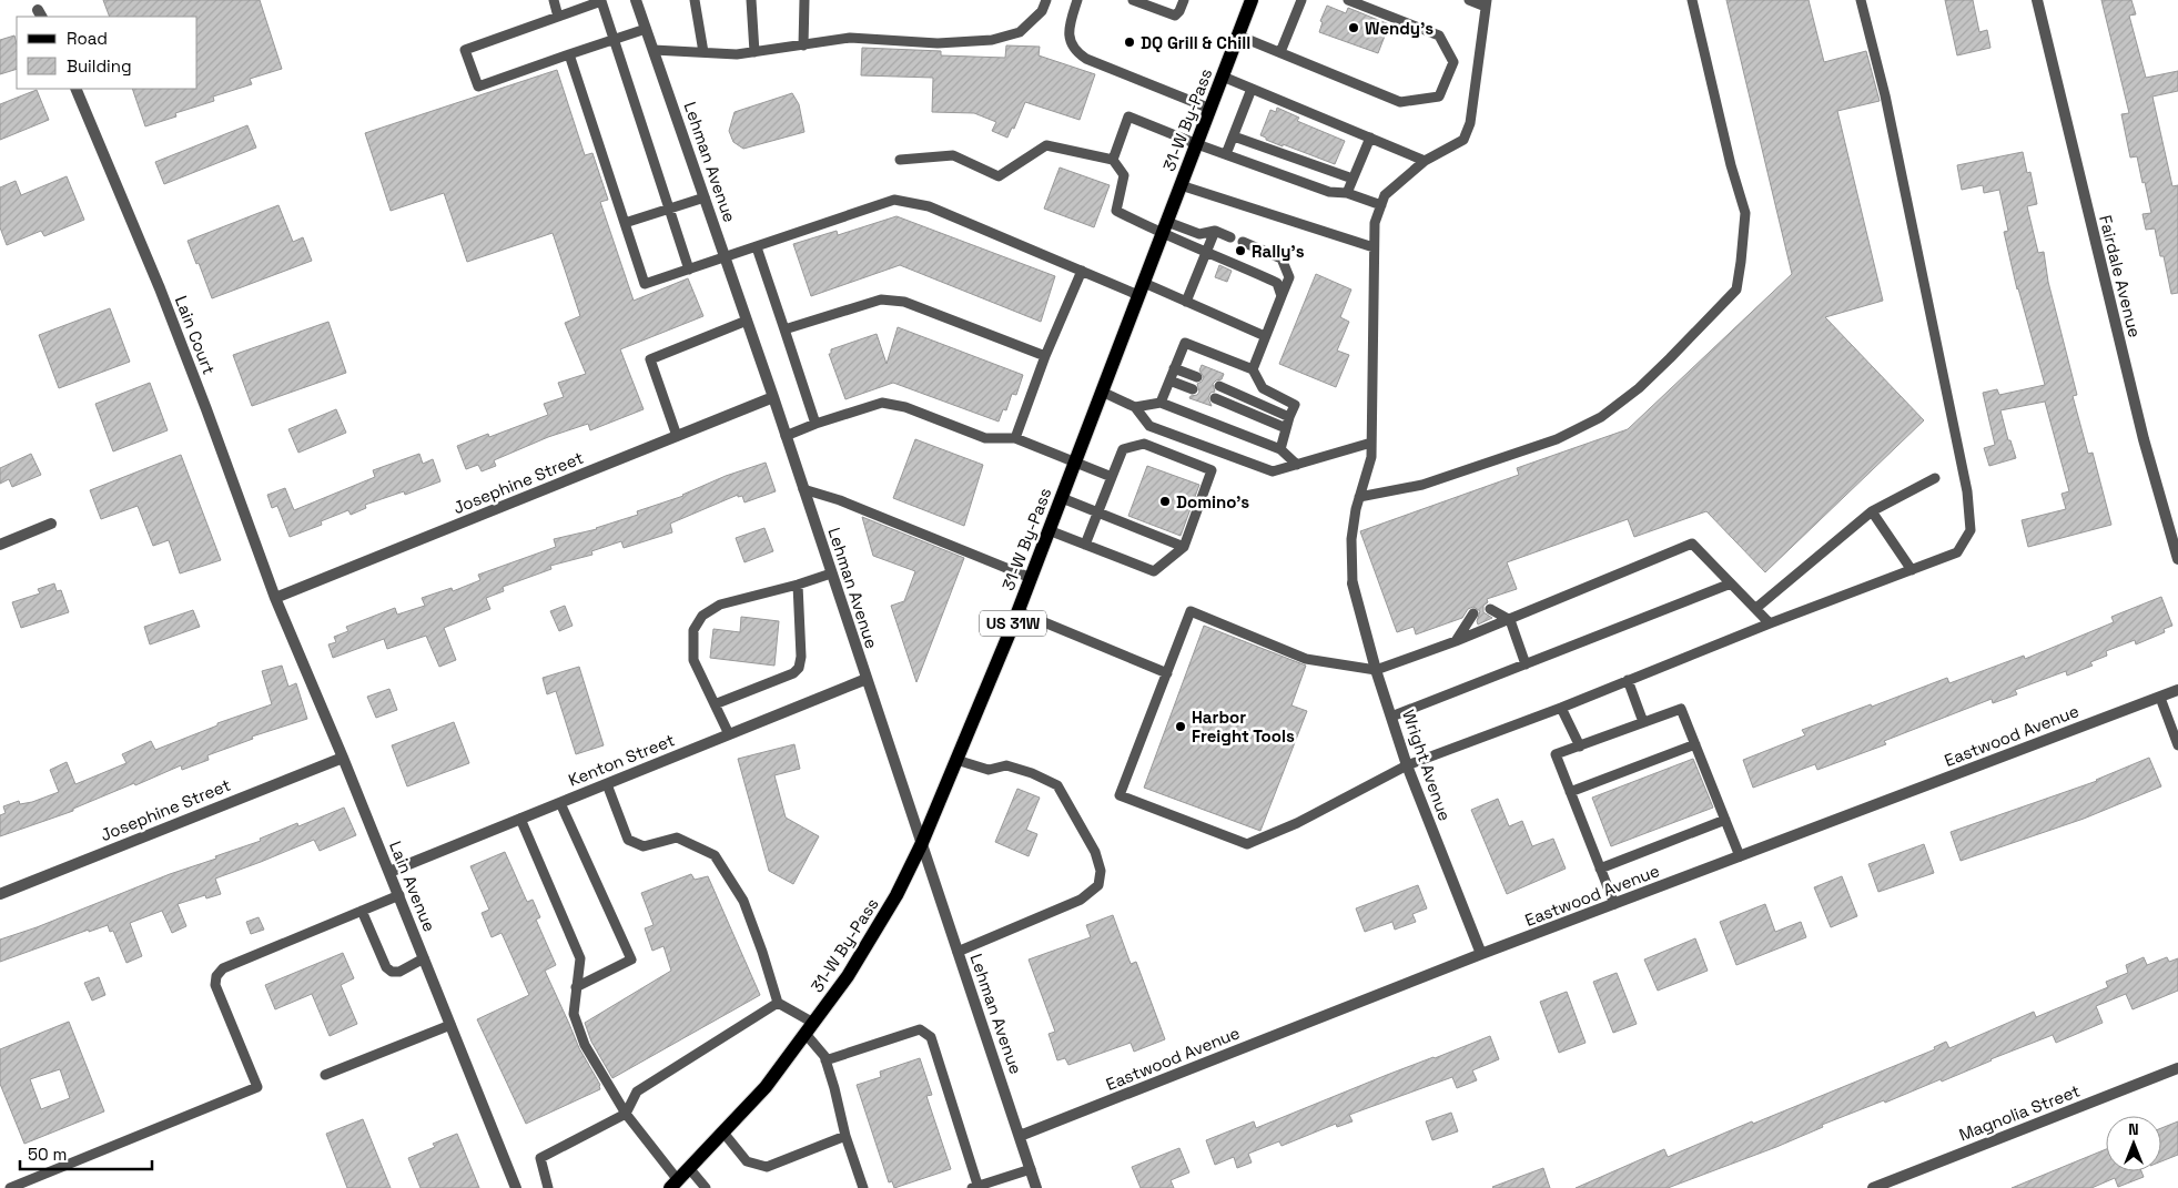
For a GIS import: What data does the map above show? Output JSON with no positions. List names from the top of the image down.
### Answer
{
  "streets": {
    "main road": ["31-W By-Pass", "US 31W"],
    "street": [
      "Lehman Avenue",
      "Fairdale Avenue",
      "Lain Court",
      "Josephine Street",
      "Eastwood Avenue",
      "Kenton Street",
      "Wright Avenue",
      "Lain Avenue",
      "Magnolia Street"
    ]
  },
  "crossings": [
    ["31-W By-Pass", "Lehman Avenue"],
    ["Lehman Avenue", "Josephine Street"],
    ["Lehman Avenue", "Eastwood Avenue"],
    ["Lehman Avenue", "Kenton Street"],
    ["Lain Court", "Josephine Street"],
    ["Lain Court", "Lain Avenue"],
    ["Josephine Street", "Lain Avenue"],
    ["Eastwood Avenue", "Wright Avenue"],
    ["Kenton Street", "Lain Avenue"]
  ],
  "places": [
    "Wendy's",
    "DQ Grill & Chill",
    "Rally's",
    "Domino's",
    "Harbor Freight Tools"
  ],
  "legend": ["Road", "Building"],
  "scale_bar": "50 m",
  "north": "top"
}
